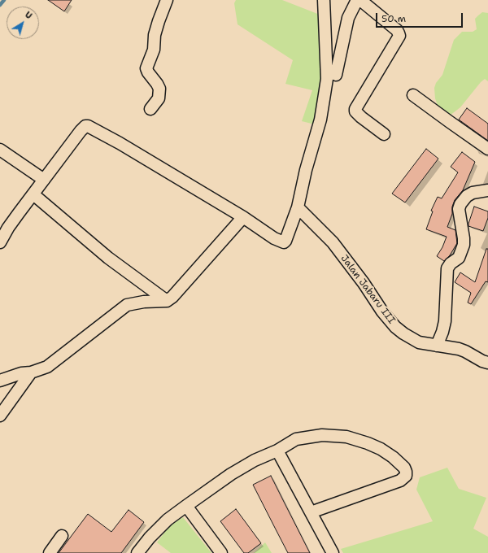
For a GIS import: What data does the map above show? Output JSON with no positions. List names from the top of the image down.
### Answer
{
  "streets": {
    "street": ["Jalan Jabaru III"]
  },
  "scale_bar": "50 m",
  "north": "top right"
}
